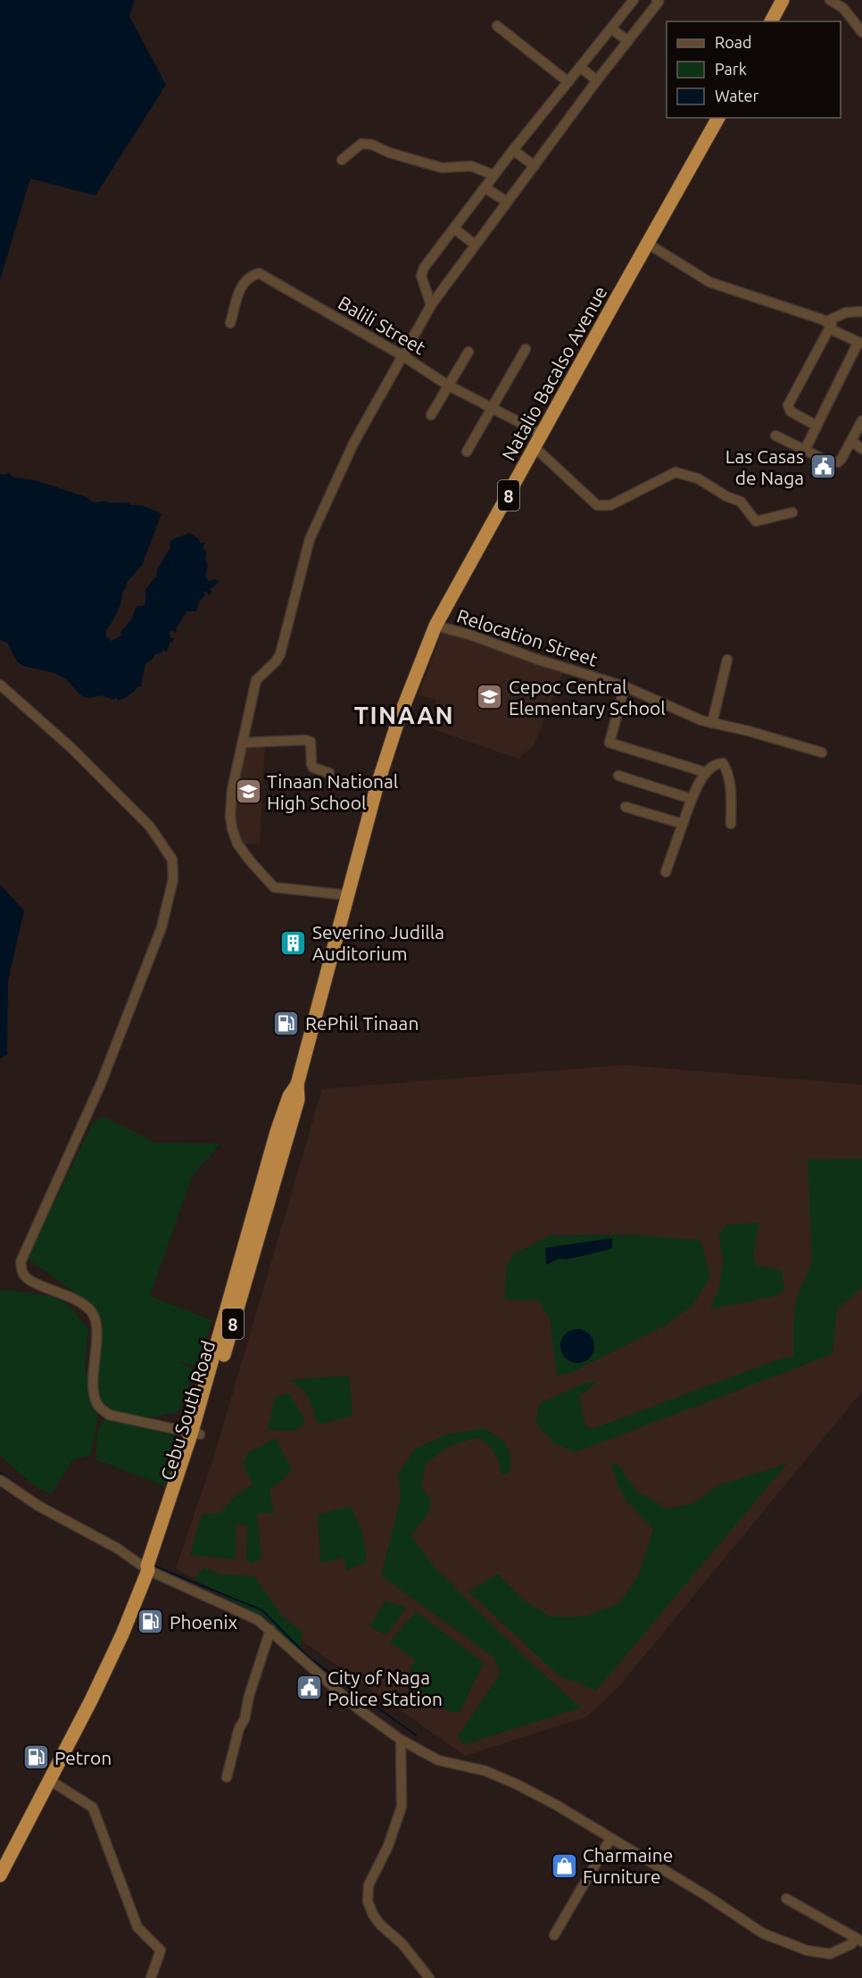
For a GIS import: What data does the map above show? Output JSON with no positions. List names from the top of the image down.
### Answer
{
  "streets": {
    "highway": ["Natalio Bacalso Avenue", "8", "Cebu South Road"],
    "street": ["Balili Street", "Relocation Street"]
  },
  "crossings": [
    ["Balili Street", "Natalio Bacalso Avenue"],
    ["Natalio Bacalso Avenue", "Relocation Street"],
    ["Natalio Bacalso Avenue", "Cebu South Road"]
  ],
  "districts": ["TINAAN"],
  "places": {
    "public building": ["Las Casas de Naga", "City of Naga Police Station"],
    "school or university": ["Cepoc Central Elementary School", "Tinaan National High School"],
    "building": ["Severino Judilla Auditorium"],
    "fuel station": ["RePhil Tinaan", "Phoenix", "Petron"],
    "shop": ["Charmaine Furniture"]
  },
  "legend": ["Road", "Park", "Water"]
}
